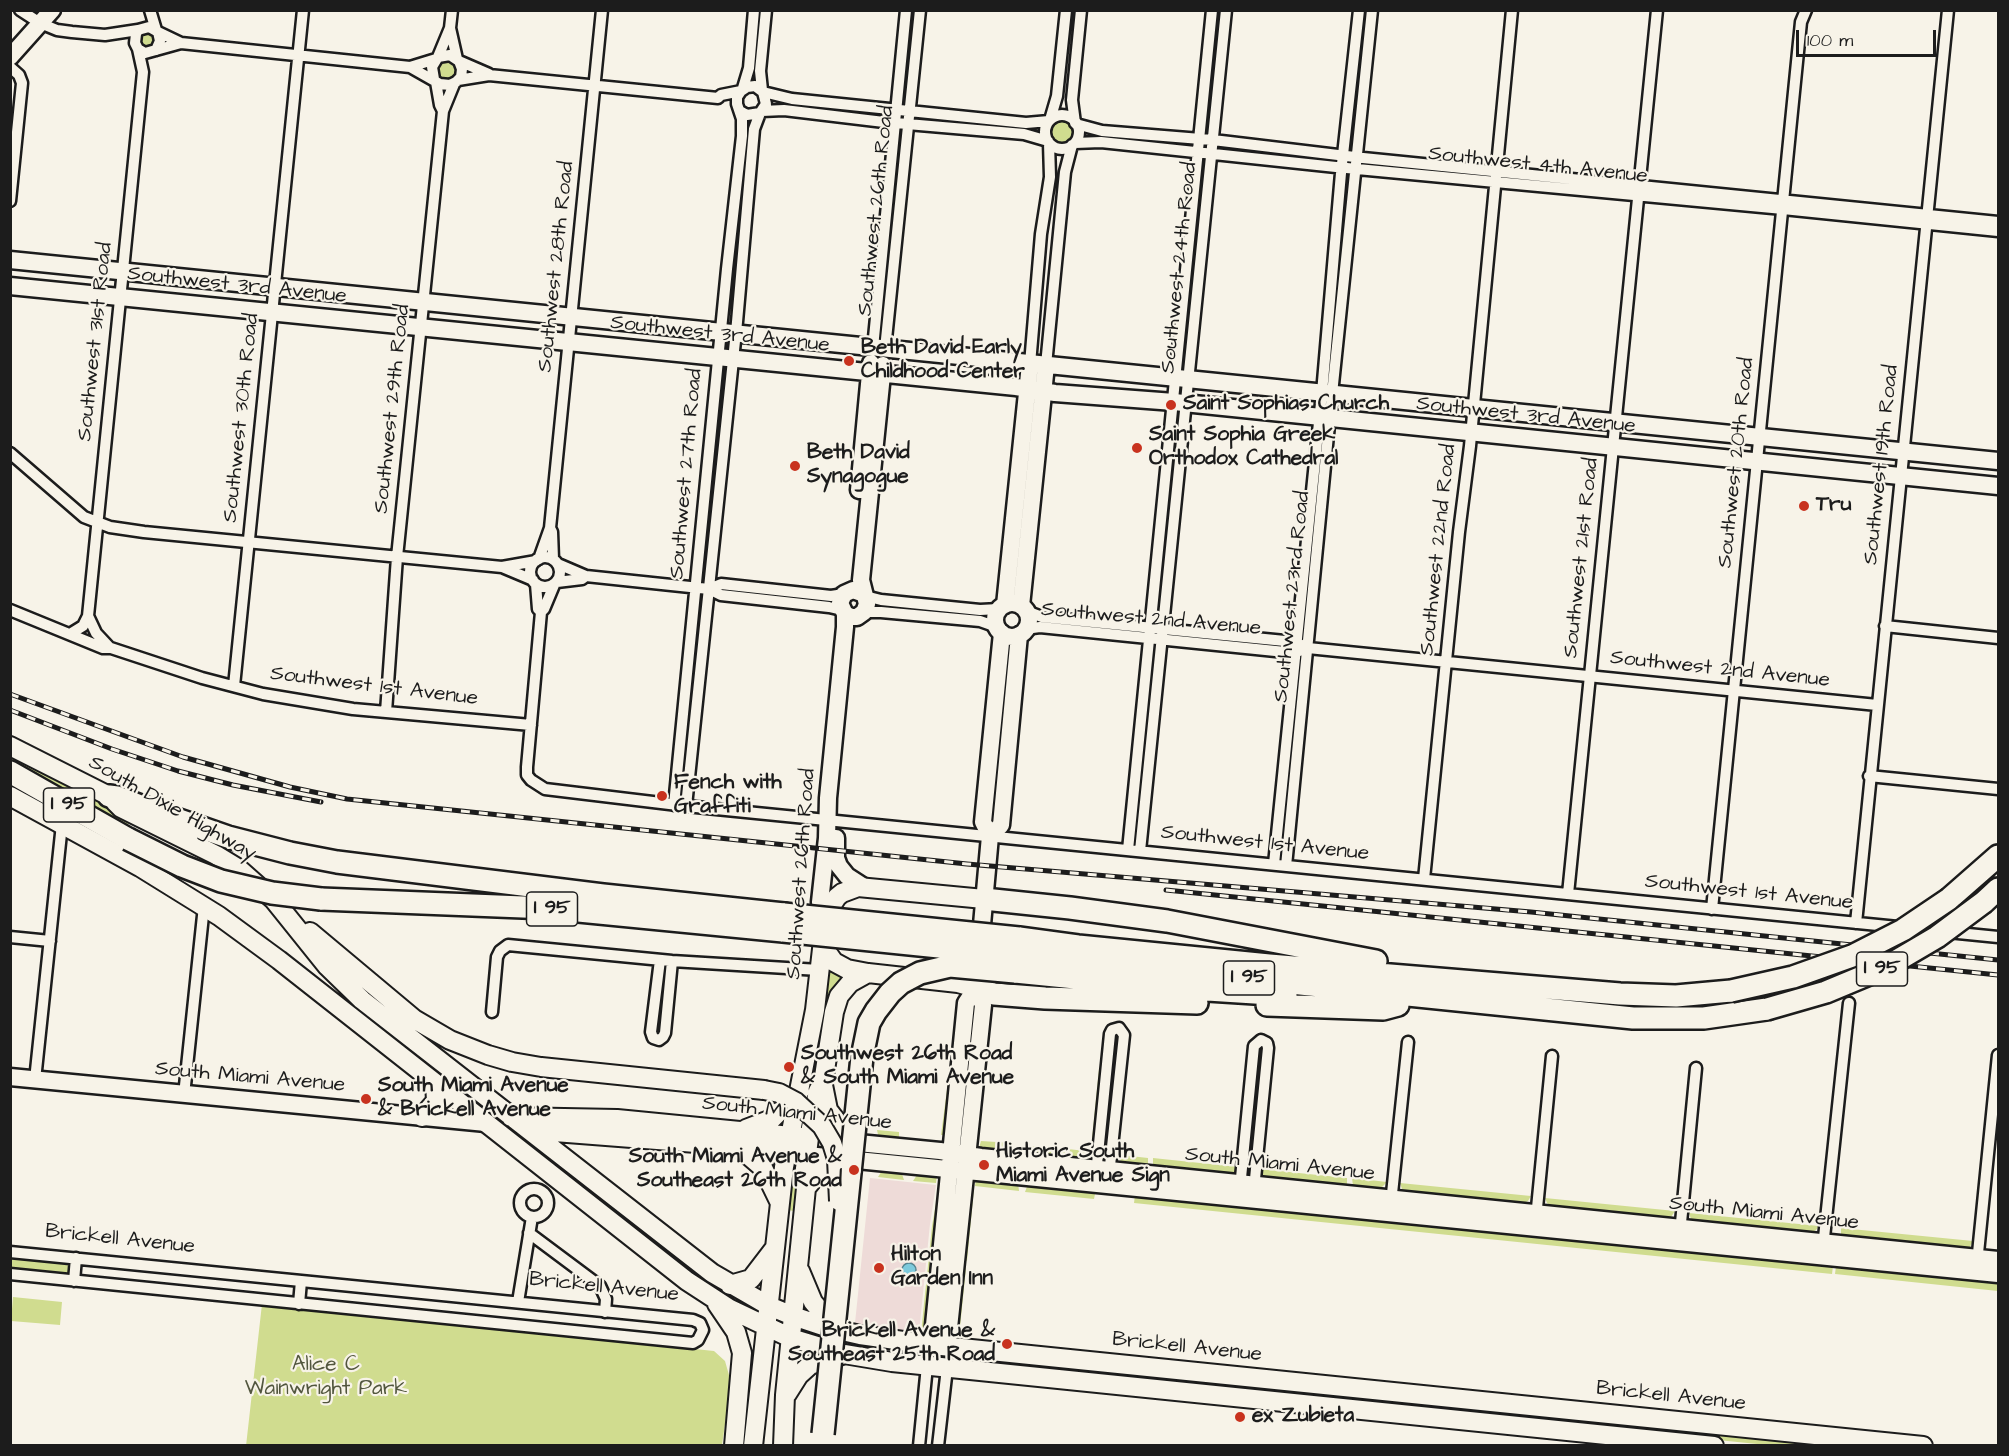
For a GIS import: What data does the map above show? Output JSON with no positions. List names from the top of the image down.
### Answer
{
  "streets": {
    "highway": ["I 95"],
    "main road": [
      "Southwest 26th Road",
      "Southwest 3rd Avenue",
      "South Dixie Highway",
      "South Miami Avenue",
      "Brickell Avenue"
    ],
    "street": [
      "Southwest 4th Avenue",
      "Southwest 28th Road",
      "Southwest 24th Road",
      "Southwest 31st Road",
      "Southwest 29th Road",
      "Southwest 30th Road",
      "Southwest 20th Road",
      "Southwest 19th Road",
      "Southwest 27th Road",
      "Southwest 22nd Road",
      "Southwest 21st Road",
      "Southwest 23rd Road",
      "Southwest 2nd Avenue",
      "Southwest 1st Avenue"
    ]
  },
  "crossings": [
    ["Southwest 4th Avenue", "Southwest 24th Road"],
    ["Southwest 4th Avenue", "Southwest 20th Road"],
    ["Southwest 4th Avenue", "Southwest 19th Road"],
    ["Southwest 4th Avenue", "Southwest 22nd Road"],
    ["Southwest 4th Avenue", "Southwest 21st Road"],
    ["Southwest 4th Avenue", "Southwest 23rd Road"],
    ["Southwest 26th Road", "Southwest 3rd Avenue"],
    ["Southwest 26th Road", "Southwest 2nd Avenue"],
    ["Southwest 26th Road", "Southwest 1st Avenue"],
    ["Southwest 26th Road", "South Miami Avenue"],
    ["Southwest 26th Road", "Brickell Avenue"],
    ["Southwest 28th Road", "Southwest 3rd Avenue"],
    ["Southwest 28th Road", "Southwest 2nd Avenue"],
    ["Southwest 24th Road", "Southwest 3rd Avenue"],
    ["Southwest 24th Road", "Southwest 2nd Avenue"],
    ["Southwest 24th Road", "Southwest 1st Avenue"],
    ["Southwest 3rd Avenue", "Southwest 31st Road"],
    ["Southwest 3rd Avenue", "Southwest 29th Road"],
    ["Southwest 3rd Avenue", "Southwest 30th Road"],
    ["Southwest 3rd Avenue", "Southwest 20th Road"],
    ["Southwest 3rd Avenue", "Southwest 19th Road"],
    ["Southwest 3rd Avenue", "Southwest 27th Road"],
    ["Southwest 3rd Avenue", "Southwest 22nd Road"],
    ["Southwest 3rd Avenue", "Southwest 21st Road"],
    ["Southwest 3rd Avenue", "Southwest 23rd Road"],
    ["Southwest 29th Road", "Southwest 1st Avenue"],
    ["Southwest 30th Road", "Southwest 1st Avenue"],
    ["Southwest 20th Road", "Southwest 2nd Avenue"],
    ["Southwest 20th Road", "Southwest 1st Avenue"],
    ["Southwest 19th Road", "Southwest 2nd Avenue"],
    ["Southwest 19th Road", "Southwest 1st Avenue"],
    ["Southwest 27th Road", "Southwest 2nd Avenue"],
    ["Southwest 27th Road", "Southwest 1st Avenue"],
    ["Southwest 22nd Road", "Southwest 2nd Avenue"],
    ["Southwest 22nd Road", "Southwest 1st Avenue"],
    ["Southwest 21st Road", "Southwest 2nd Avenue"],
    ["Southwest 21st Road", "Southwest 1st Avenue"],
    ["Southwest 23rd Road", "Southwest 2nd Avenue"],
    ["Southwest 23rd Road", "Southwest 1st Avenue"],
    ["I 95", "South Dixie Highway"],
    ["South Dixie Highway", "South Miami Avenue"],
    ["South Dixie Highway", "Brickell Avenue"],
    ["South Miami Avenue", "Brickell Avenue"]
  ],
  "parks": ["Alice C Wainwright Park"],
  "places": [
    "Beth David Early Childhood Center",
    "Saint Sophias Church",
    "Saint Sophia Greek Orthodox Cathedral",
    "Beth David Synagogue",
    "Tru",
    "Fench with Graffiti",
    "Southwest 26th Road & South Miami Avenue",
    "South Miami Avenue & Brickell Avenue",
    "Historic South Miami Avenue Sign",
    "South Miami Avenue & Southeast 26th Road",
    "Hilton Garden Inn",
    "Brickell Avenue & Southeast 25th Road",
    "ex Zubieta"
  ],
  "scale_bar": "100 m"
}
